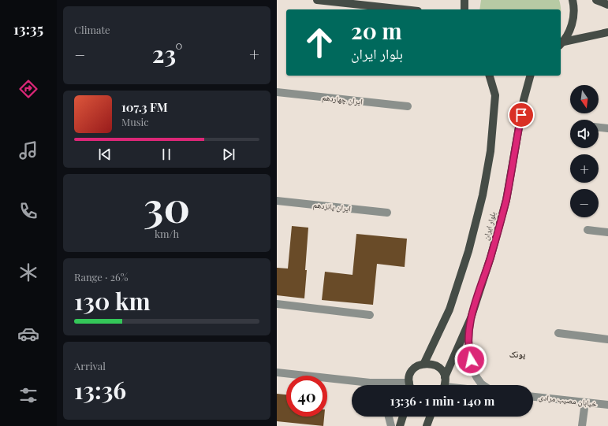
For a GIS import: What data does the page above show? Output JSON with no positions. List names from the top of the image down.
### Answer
{
  "streets": {
    "main road": ["بلوار ایران"],
    "street": ["ایران چهاردهم", "ایران پانزدهم", "خیابان مصیب مرادی"]
  },
  "districts": ["پونک"],
  "north": "bottom",
  "page": {
    "tabs": "13:35",
    "tile": [
      "Climate",
      ["30", "km/h"],
      ["Range · 26%", "130 km"],
      ["Arrival", "13:36"]
    ],
    "turn": ["20 m", "بلوار ایران"],
    "heat": ["−", "23°", "+"],
    "map_buttons": ["+", "−"],
    "song": ["107.3 FM", "Music"],
    "limit": "40",
    "trip": "13:36 · 1 min · 140 m"
  }
}
